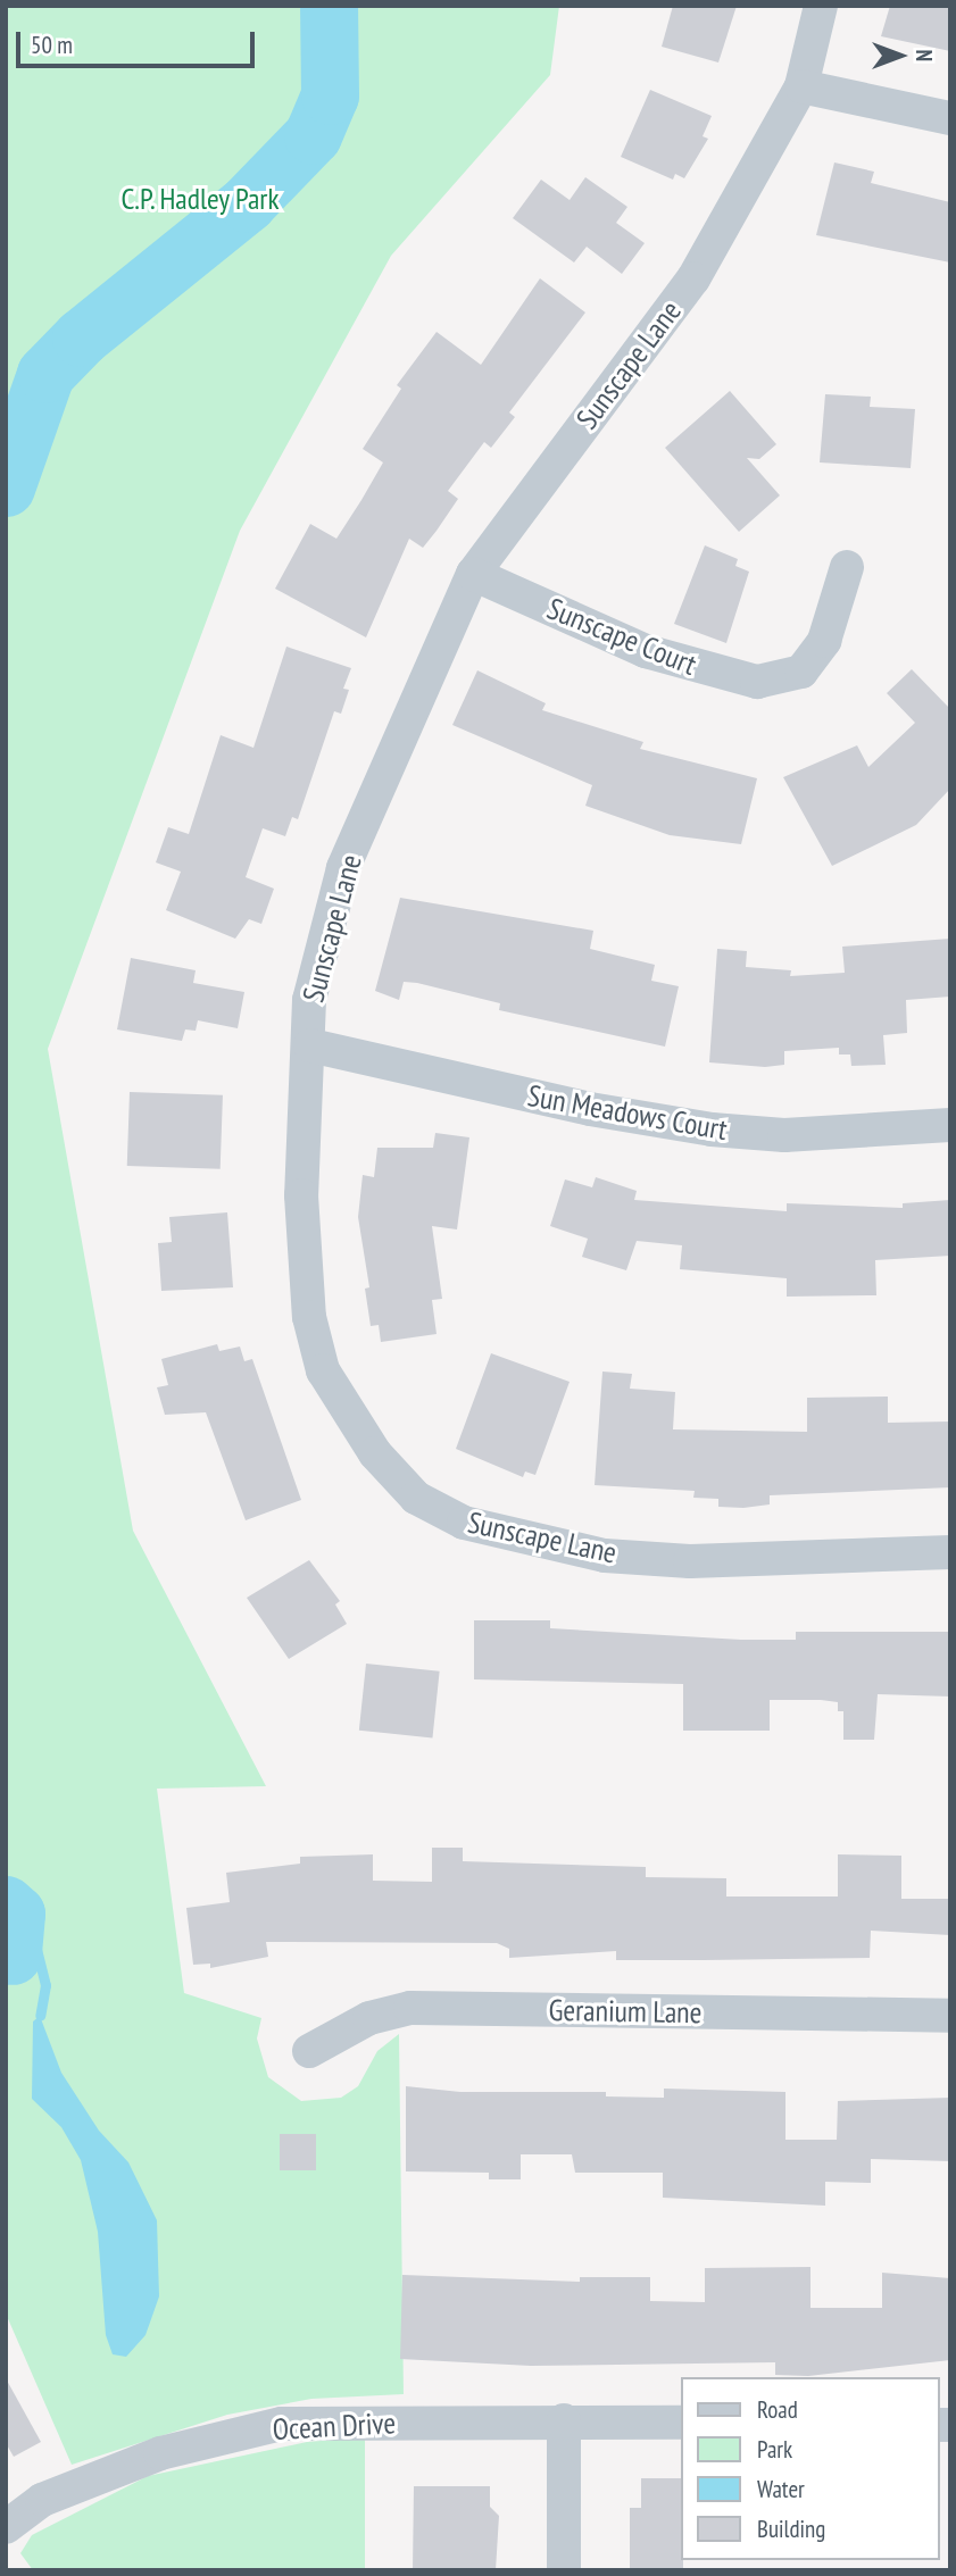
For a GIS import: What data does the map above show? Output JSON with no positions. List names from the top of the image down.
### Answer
{
  "streets": {
    "street": [
      "Sunscape Lane",
      "Sunscape Court",
      "Sun Meadows Court",
      "Geranium Lane",
      "Ocean Drive"
    ]
  },
  "crossings": [
    ["Sunscape Lane", "Sunscape Court"],
    ["Sunscape Lane", "Sun Meadows Court"]
  ],
  "parks": ["C.P. Hadley Park"],
  "legend": [
    "Road",
    "Park",
    "Water",
    "Building"
  ],
  "scale_bar": "50 m",
  "north": "right"
}
